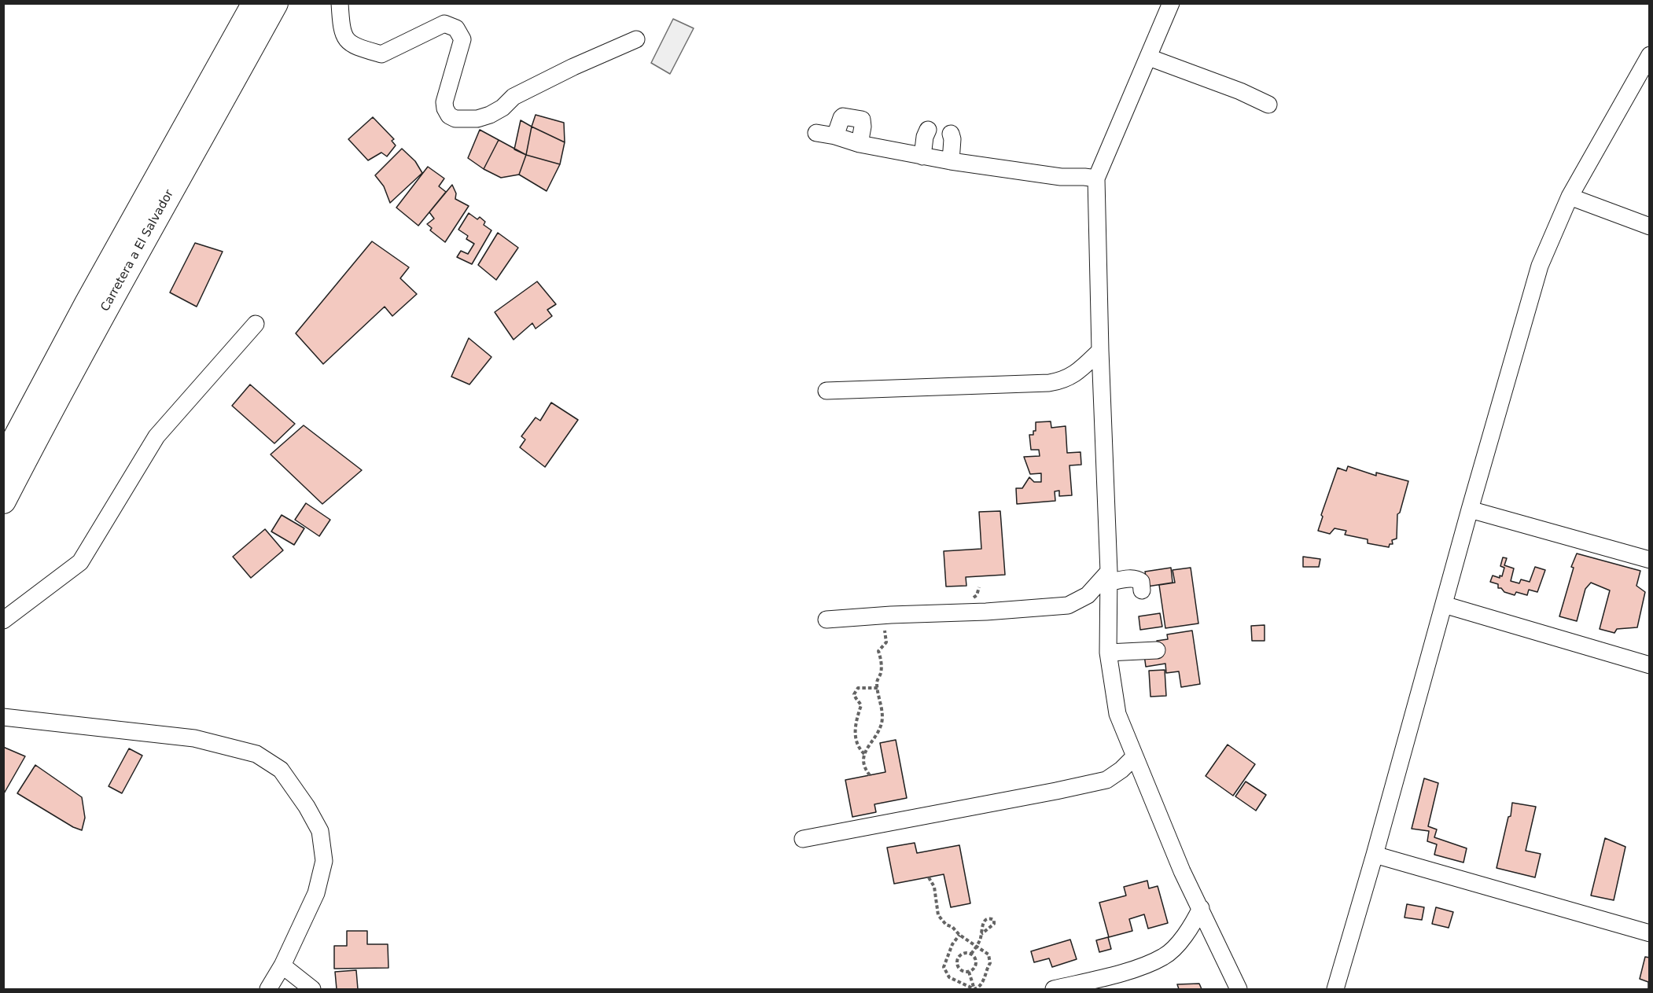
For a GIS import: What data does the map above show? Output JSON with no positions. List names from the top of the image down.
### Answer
{
  "streets": {
    "highway": ["Carretera a El Salvador"]
  }
}
